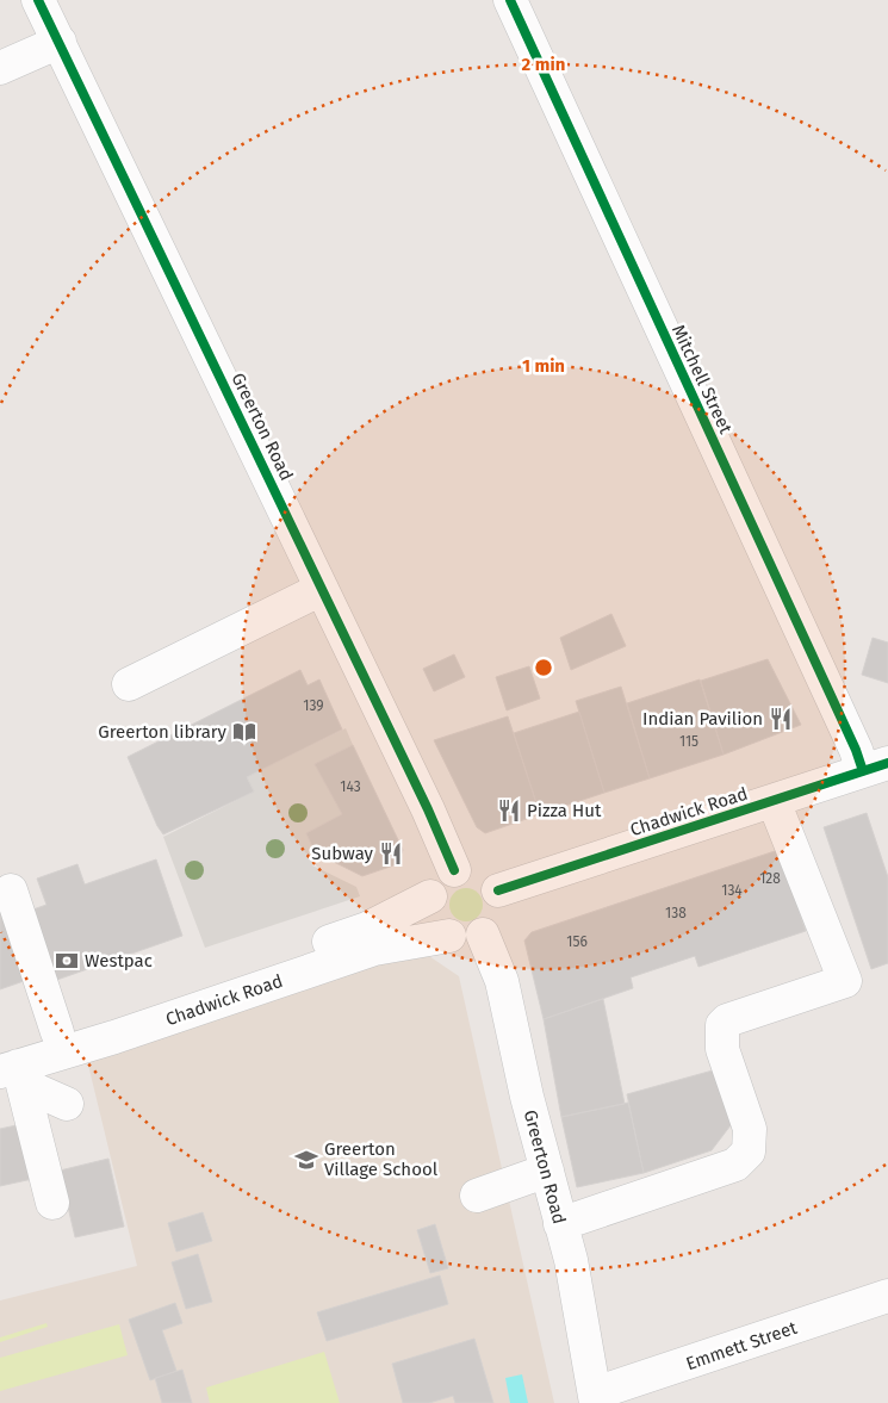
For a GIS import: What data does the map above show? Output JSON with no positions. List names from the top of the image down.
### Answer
{
  "streets": {
    "street": [
      "Mitchell Street",
      "Greerton Road",
      "Chadwick Road",
      "Emmett Street"
    ]
  },
  "crossings": [
    ["Mitchell Street", "Chadwick Road"],
    ["Greerton Road", "Chadwick Road"],
    ["Greerton Road", "Emmett Street"]
  ],
  "places": {
    "restaurant": ["Indian Pavilion", "Pizza Hut", "Subway"],
    "library": ["Greerton library"],
    "bank": ["Westpac"],
    "school or university": ["Greerton Village School"]
  },
  "house_numbers": [
    "139",
    "115",
    "143",
    "128",
    "134",
    "138",
    "156"
  ],
  "rings": ["2 min", "1 min"]
}
